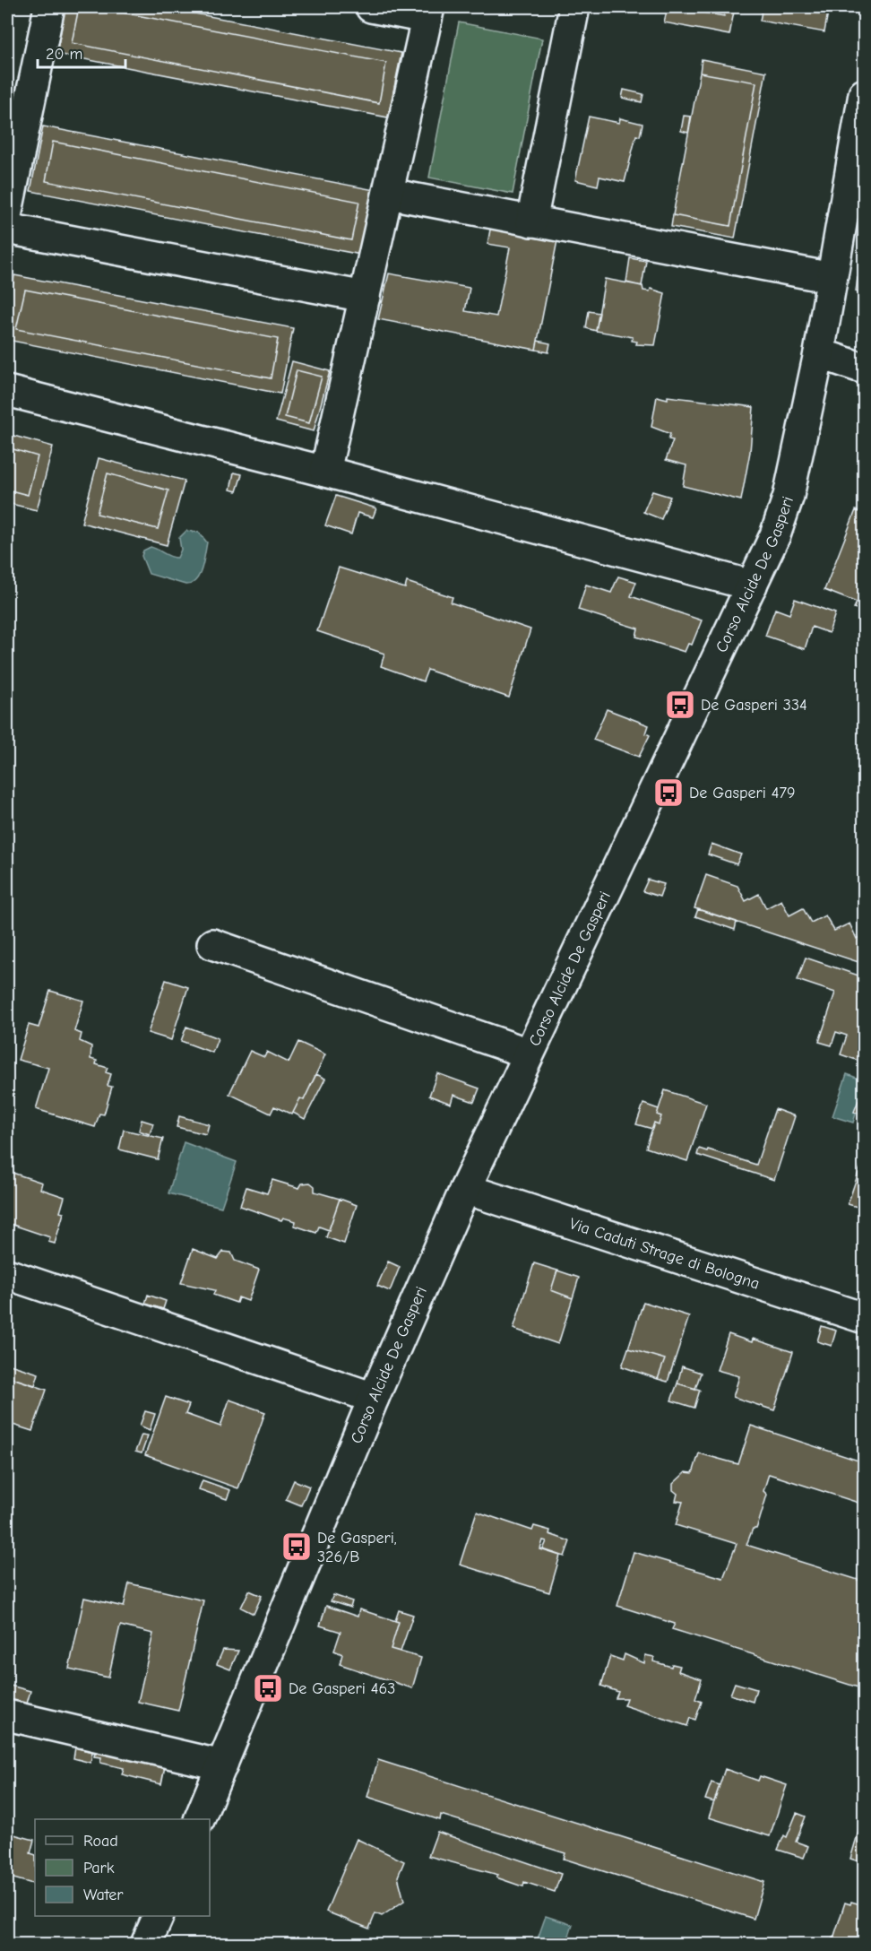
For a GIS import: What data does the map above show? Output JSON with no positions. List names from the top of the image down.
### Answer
{
  "streets": {
    "street": ["Corso Alcide De Gasperi", "Via Caduti Strage di Bologna"]
  },
  "crossings": [
    ["Corso Alcide De Gasperi", "Via Caduti Strage di Bologna"]
  ],
  "places": {
    "bus stop": [
      "De Gasperi 334",
      "De Gasperi 479",
      "De Gasperi, 326/B",
      "De Gasperi 463"
    ]
  },
  "legend": ["Road", "Park", "Water"],
  "scale_bar": "20 m"
}
